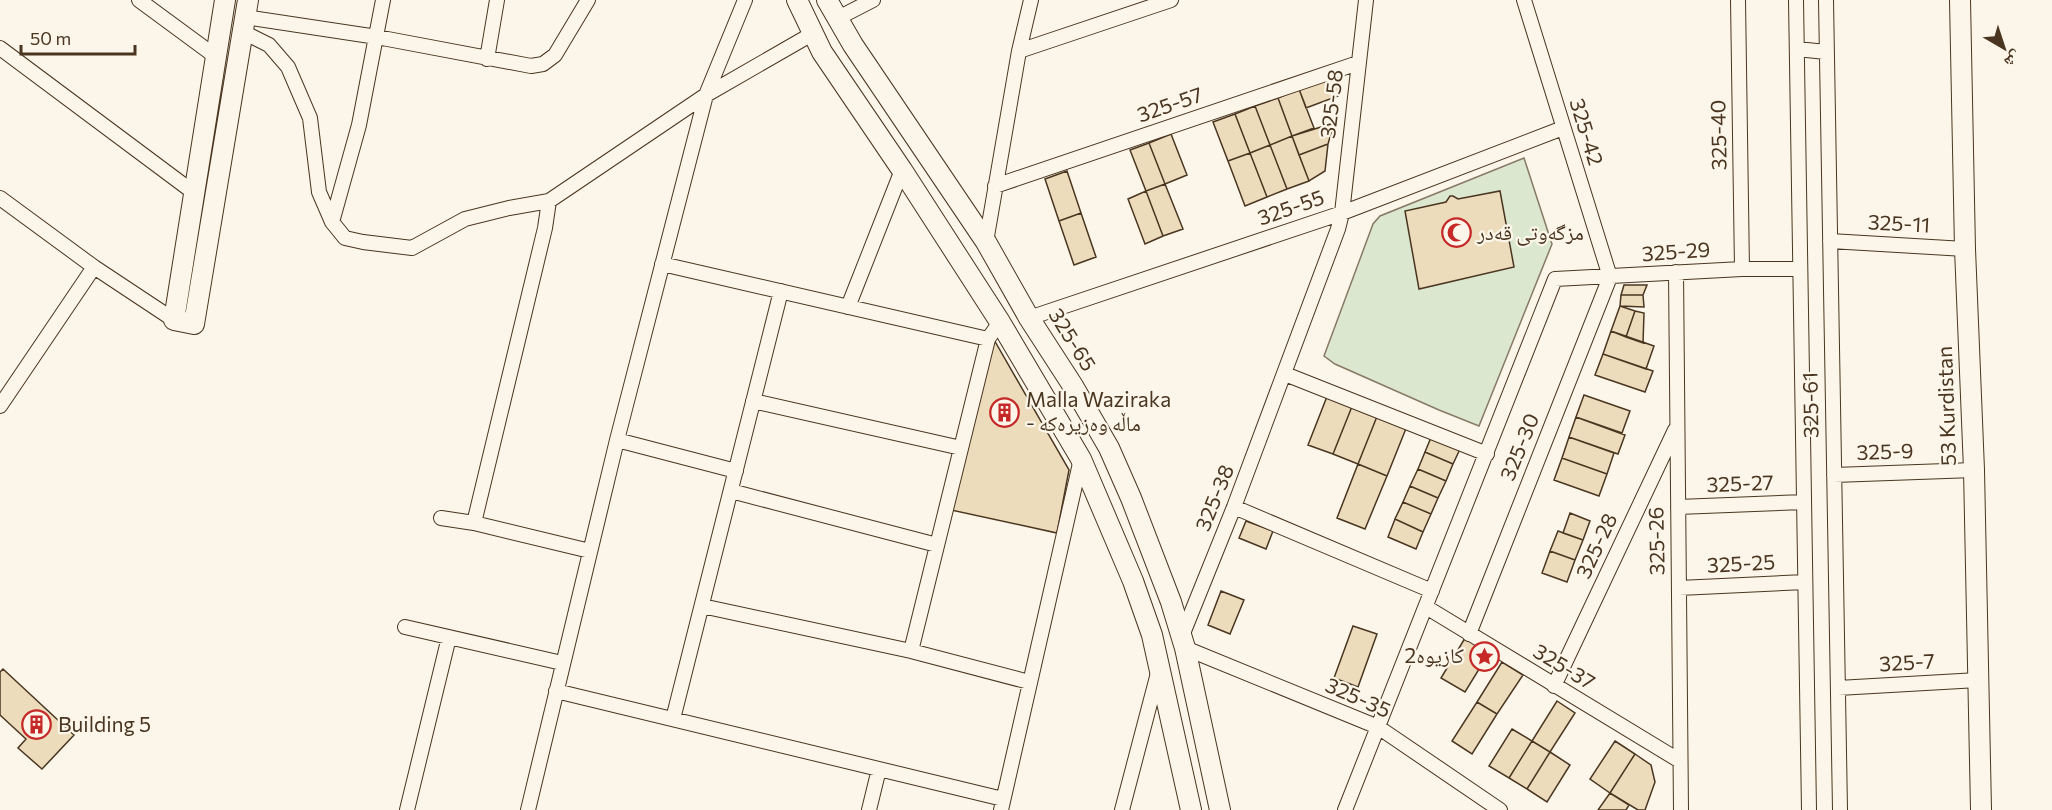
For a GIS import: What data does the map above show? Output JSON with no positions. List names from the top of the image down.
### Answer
{
  "streets": {
    "street": [
      "325-58",
      "325-57",
      "325-42",
      "325-40",
      "325-55",
      "325-11",
      "325-29",
      "325-65",
      "325-61",
      "53 Kurdistan",
      "325-30",
      "325-9",
      "325-27",
      "325-38",
      "325-26",
      "325-28",
      "325-25",
      "325-7",
      "325-37",
      "325-35"
    ]
  },
  "crossings": [
    ["325-58", "325-57"],
    ["325-58", "325-55"],
    ["325-58", "325-38"],
    ["325-42", "325-55"],
    ["325-42", "325-29"],
    ["325-42", "325-30"],
    ["325-40", "325-29"],
    ["325-55", "325-65"],
    ["325-55", "325-38"],
    ["325-11", "325-61"],
    ["325-11", "53 Kurdistan"],
    ["325-29", "325-30"],
    ["325-29", "325-26"],
    ["325-65", "325-38"],
    ["325-65", "325-35"],
    ["325-61", "325-9"],
    ["325-61", "325-7"],
    ["53 Kurdistan", "325-9"],
    ["53 Kurdistan", "325-7"],
    ["325-30", "325-37"],
    ["325-27", "325-26"],
    ["325-38", "325-35"],
    ["325-26", "325-28"],
    ["325-26", "325-25"],
    ["325-26", "325-37"],
    ["325-28", "325-37"]
  ],
  "places": {
    "mosque": ["مزگەوتی قەدر"],
    "building": ["Malla Waziraka - ماڵە وەزیرەکە", "Building 5"],
    "place": ["كازيوه2"]
  },
  "scale_bar": "50 m",
  "north": "bottom right"
}
